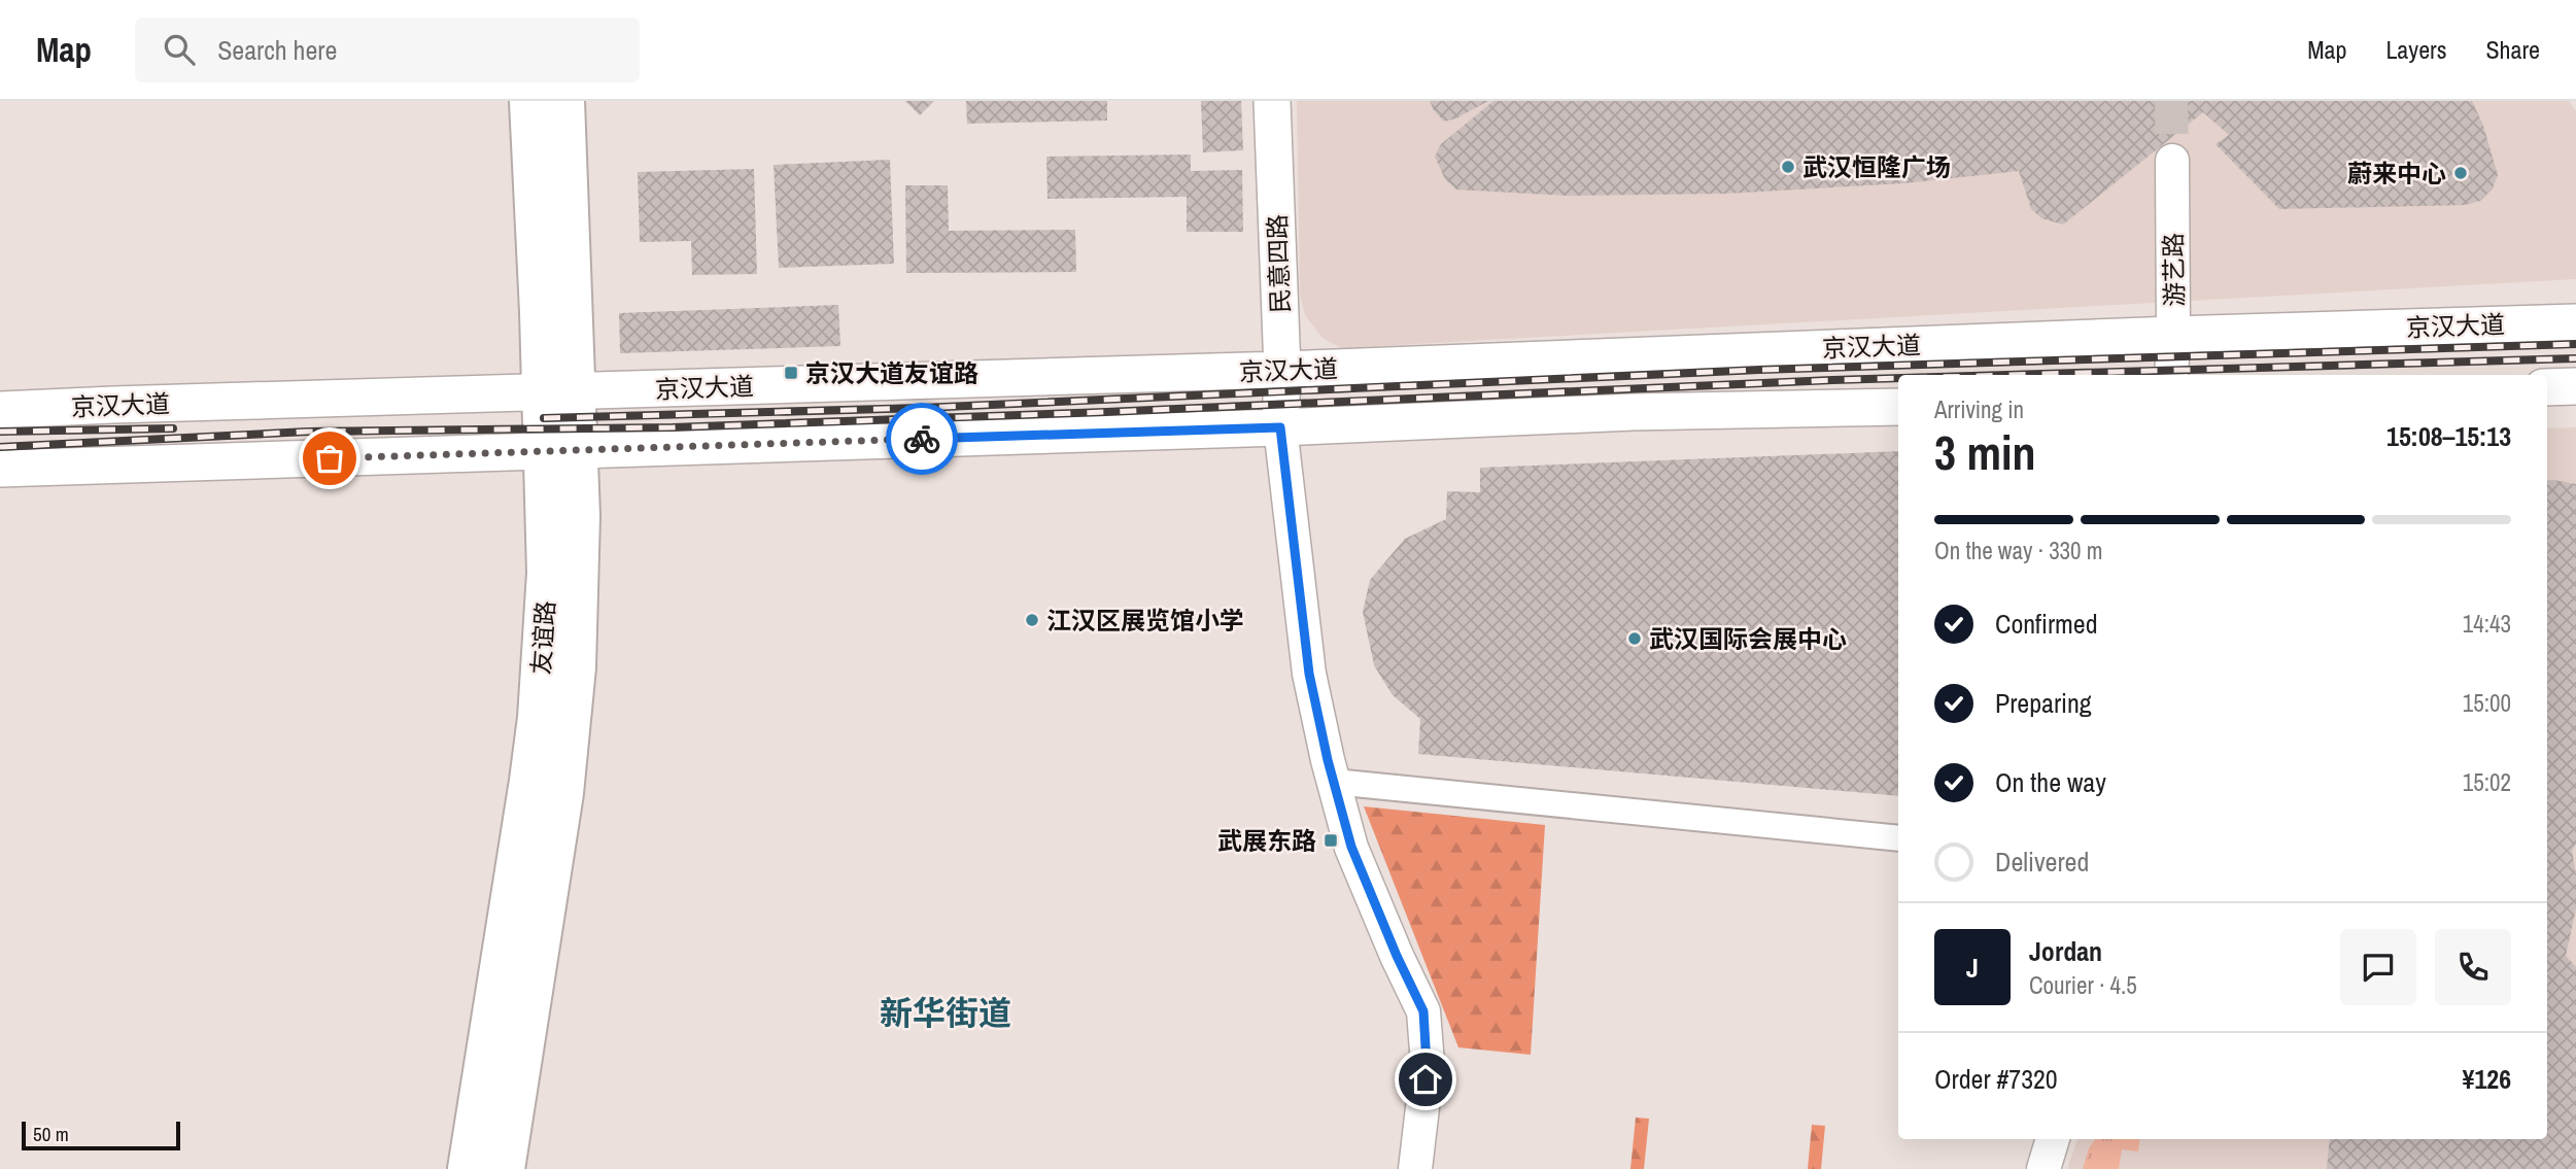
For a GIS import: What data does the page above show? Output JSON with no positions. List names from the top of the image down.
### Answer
{
  "streets": {
    "main road": ["民意四路", "京汉大道", "友谊路"],
    "street": ["游艺路"]
  },
  "crossings": [
    ["民意四路", "京汉大道"],
    ["游艺路", "京汉大道"],
    ["京汉大道", "友谊路"]
  ],
  "districts": ["新华街道"],
  "places": {
    "other": [
      "武汉恒隆广场",
      "蔚来中心",
      "江汉区展览馆小学",
      "武汉国际会展中心"
    ],
    "transit": ["京汉大道友谊路", "武展东路"]
  },
  "scale_bar": "50 m",
  "page": {
    "header": "Map",
    "search": "Search here",
    "nav": ["Map", "Layers", "Share"],
    "heading": ["3 min", "Arriving in", "15:08–15:13"],
    "panel": [
      "Jordan",
      "Courier · 4.5",
      "Order #7320",
      "¥126"
    ],
    "bar": "On the way · 330 m",
    "list": [
      ["Confirmed", "14:43"],
      ["Preparing", "15:00"],
      ["On the way", "15:02"],
      "Delivered"
    ],
    "round": "J",
    "scale": "50 m"
  }
}
